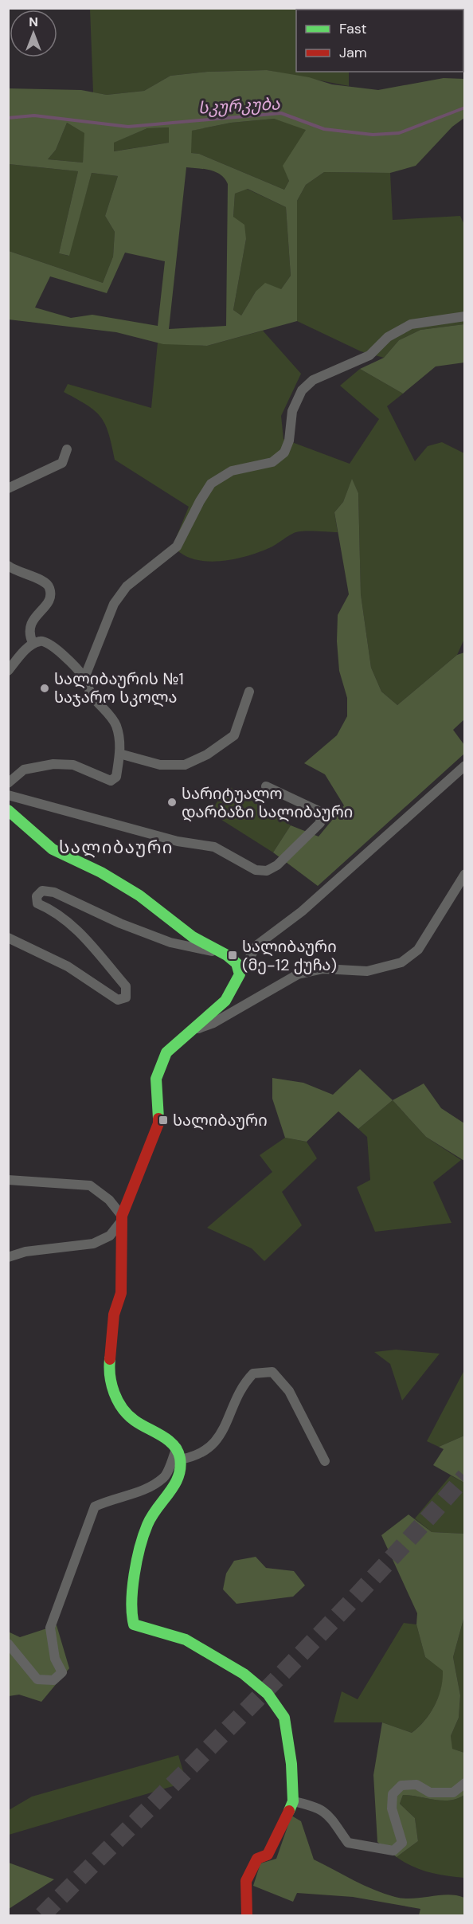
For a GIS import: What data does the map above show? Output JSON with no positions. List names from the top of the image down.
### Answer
{
  "districts": ["სალიბაური"],
  "water": ["სკურკუბა"],
  "places": {
    "other": ["სალიბაურის №1 საჯარო სკოლა", "სარიტუალო დარბაზი სალიბაური"],
    "transit": ["სალიბაური (მე-12 ქუჩა)", "სალიბაური"]
  },
  "legend": ["Fast", "Jam"],
  "north": "top"
}
